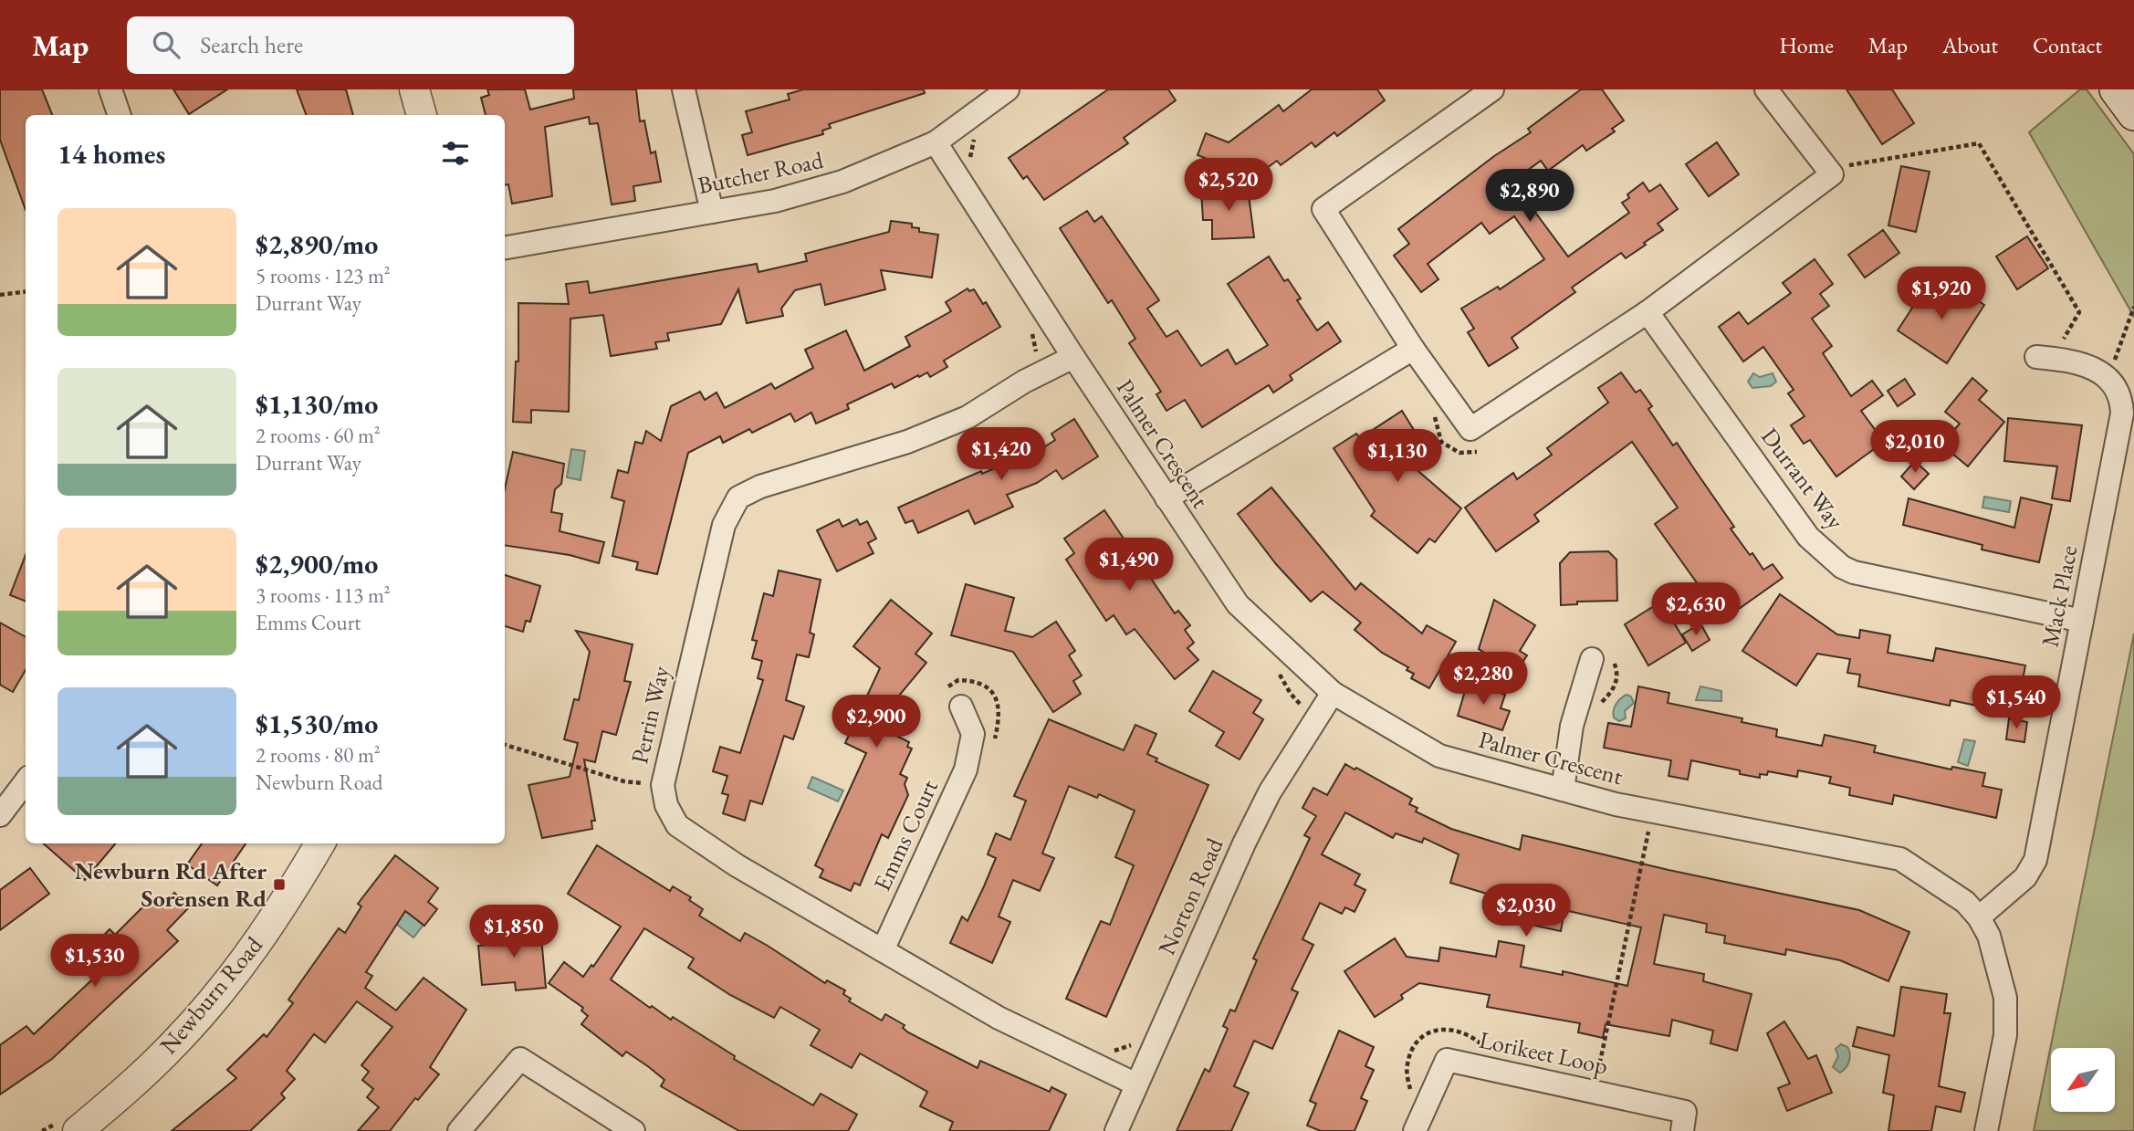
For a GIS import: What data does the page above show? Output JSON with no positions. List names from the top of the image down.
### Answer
{
  "streets": {
    "street": [
      "Butcher Road",
      "Palmer Crescent",
      "Durrant Way",
      "Mack Place",
      "Perrin Way",
      "Emms Court",
      "Norton Road",
      "Newburn Road",
      "Lorikeet Loop"
    ]
  },
  "crossings": [
    ["Butcher Road", "Palmer Crescent"],
    ["Palmer Crescent", "Mack Place"],
    ["Palmer Crescent", "Perrin Way"],
    ["Palmer Crescent", "Norton Road"],
    ["Durrant Way", "Mack Place"],
    ["Perrin Way", "Emms Court"],
    ["Perrin Way", "Norton Road"]
  ],
  "places": {
    "transit": ["Newburn Rd After Sorensen Rd"]
  },
  "north": "bottom left",
  "page": {
    "header": "Map",
    "search": "Search here",
    "nav": [
      "Home",
      "Map",
      "About",
      "Contact"
    ],
    "heading": "14 homes",
    "price": [
      "$2,520",
      "$2,890",
      "$1,920",
      "$2,010",
      "$1,420",
      "$1,130",
      "$1,490",
      "$2,630",
      "$2,280",
      "$1,540",
      "$2,900",
      "$2,030",
      "$1,850",
      "$1,530"
    ],
    "list": [
      {
        "name": "$2,890/mo",
        "note": "5 rooms · 123 m² · Durrant Way"
      },
      {
        "name": "$1,130/mo",
        "note": "2 rooms · 60 m² · Durrant Way"
      },
      {
        "name": "$2,900/mo",
        "note": "3 rooms · 113 m² · Emms Court"
      },
      {
        "name": "$1,530/mo",
        "note": "2 rooms · 80 m² · Newburn Road"
      }
    ]
  }
}
